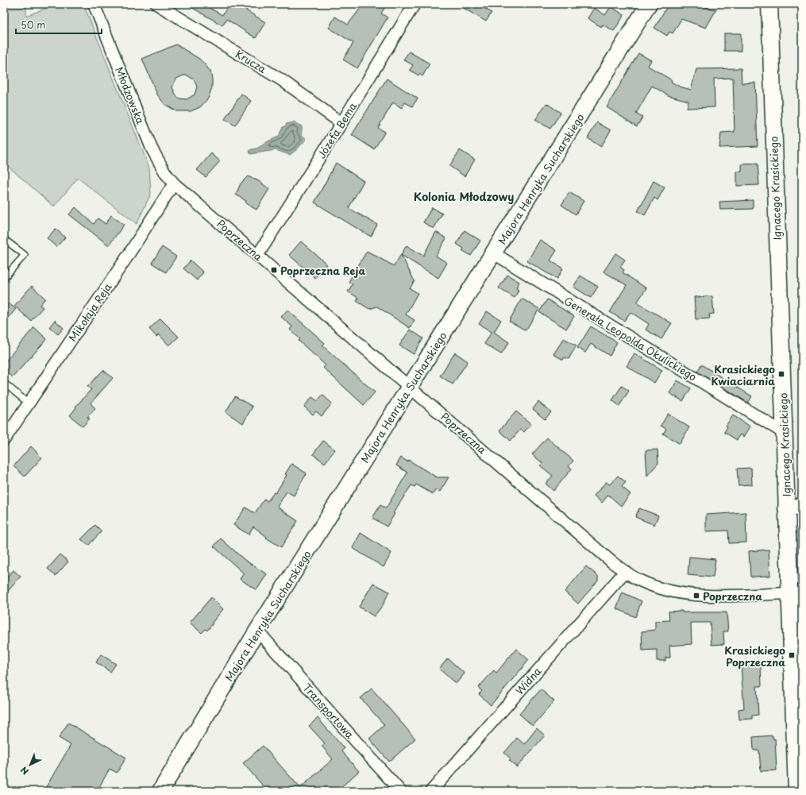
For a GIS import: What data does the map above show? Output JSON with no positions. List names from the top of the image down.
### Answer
{
  "streets": {
    "street": [
      "Krucza",
      "Młodzowska",
      "Józefa Bema",
      "Majora Henryka Sucharskiego",
      "Ignacego Krasickiego",
      "Poprzeczna",
      "Mikołaja Reja",
      "Generała Leopolda Okulickiego",
      "Widna",
      "Transportowa"
    ]
  },
  "crossings": [
    ["Krucza", "Józefa Bema"],
    ["Młodzowska", "Poprzeczna"],
    ["Młodzowska", "Mikołaja Reja"],
    ["Józefa Bema", "Poprzeczna"],
    ["Majora Henryka Sucharskiego", "Poprzeczna"],
    ["Majora Henryka Sucharskiego", "Generała Leopolda Okulickiego"],
    ["Majora Henryka Sucharskiego", "Transportowa"],
    ["Ignacego Krasickiego", "Poprzeczna"],
    ["Ignacego Krasickiego", "Generała Leopolda Okulickiego"],
    ["Poprzeczna", "Mikołaja Reja"],
    ["Poprzeczna", "Widna"]
  ],
  "districts": ["Kolonia Młodzowy"],
  "places": {
    "transit": [
      "Poprzeczna Reja",
      "Krasickiego Kwiaciarnia",
      "Poprzeczna",
      "Krasickiego Poprzeczna"
    ]
  },
  "scale_bar": "50 m",
  "north": "bottom left"
}
